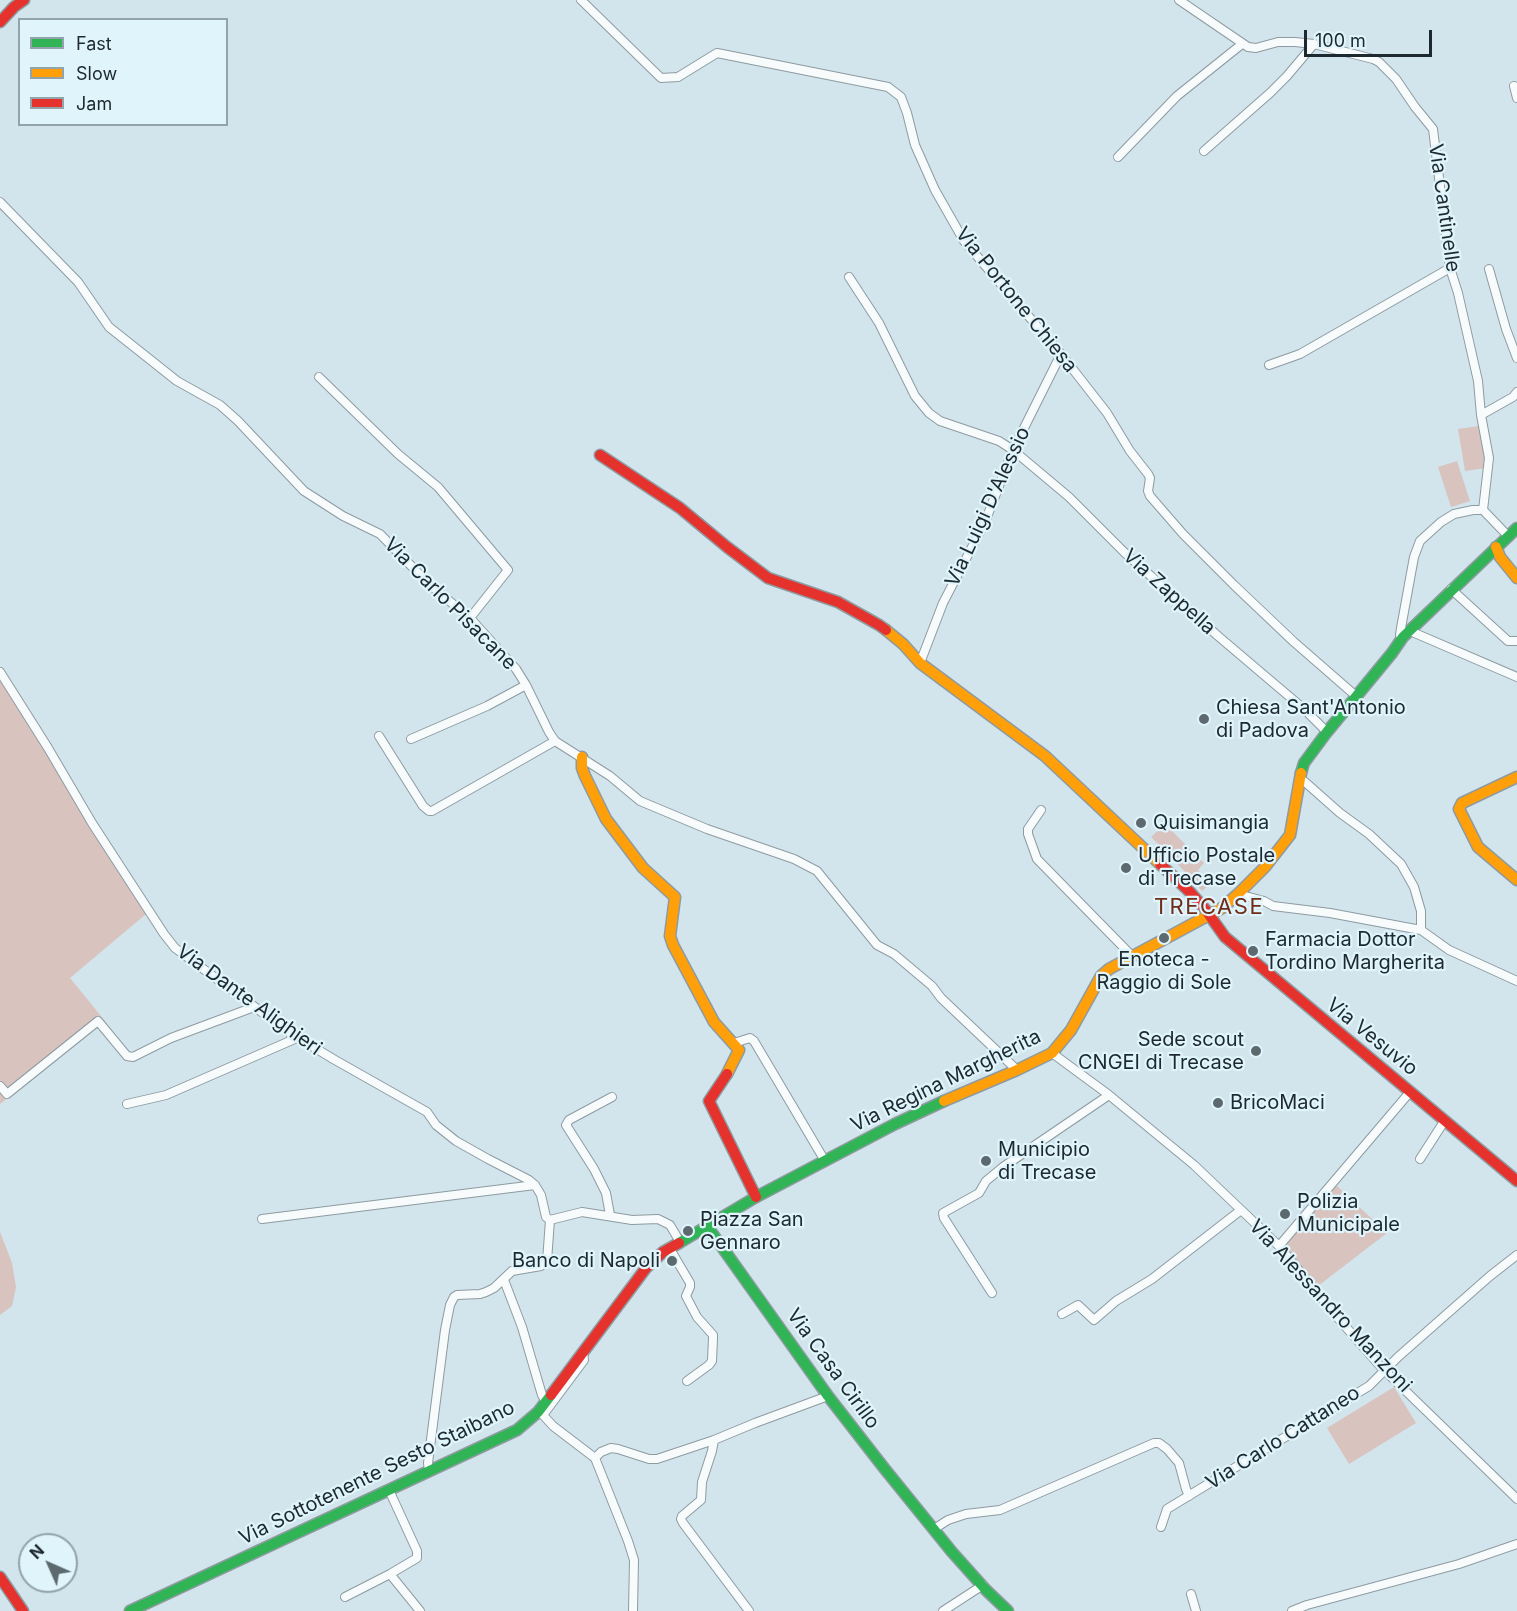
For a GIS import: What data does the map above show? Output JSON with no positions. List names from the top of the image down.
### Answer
{
  "streets": {
    "street": [
      "Via Cantinelle",
      "Via Portone Chiesa",
      "Via Luigi D'Alessio",
      "Via Zappella",
      "Via Carlo Pisacane",
      "Via Dante Alighieri",
      "Via Vesuvio",
      "Via Regina Margherita",
      "Via Alessandro Manzoni",
      "Via Casa Cirillo",
      "Via Carlo Cattaneo",
      "Via Sottotenente Sesto Staibano"
    ]
  },
  "crossings": [
    ["Via Portone Chiesa", "Via Luigi D'Alessio"],
    ["Via Portone Chiesa", "Via Regina Margherita"],
    ["Via Luigi D'Alessio", "Via Zappella"],
    ["Via Luigi D'Alessio", "Via Vesuvio"],
    ["Via Zappella", "Via Regina Margherita"],
    ["Via Vesuvio", "Via Regina Margherita"],
    ["Via Regina Margherita", "Via Alessandro Manzoni"],
    ["Via Regina Margherita", "Via Casa Cirillo"],
    ["Via Regina Margherita", "Via Sottotenente Sesto Staibano"],
    ["Via Alessandro Manzoni", "Via Carlo Cattaneo"],
    ["Via Casa Cirillo", "Via Sottotenente Sesto Staibano"]
  ],
  "districts": ["TRECASE"],
  "places": [
    "Chiesa Sant'Antonio di Padova",
    "Quisimangia",
    "Ufficio Postale di Trecase",
    "Enoteca - Raggio di Sole",
    "Farmacia Dottor Tordino Margherita",
    "Sede scout CNGEI di Trecase",
    "BricoMaci",
    "Municipio di Trecase",
    "Polizia Municipale",
    "Piazza San Gennaro",
    "Banco di Napoli"
  ],
  "legend": ["Fast", "Slow", "Jam"],
  "scale_bar": "100 m",
  "north": "top left"
}
